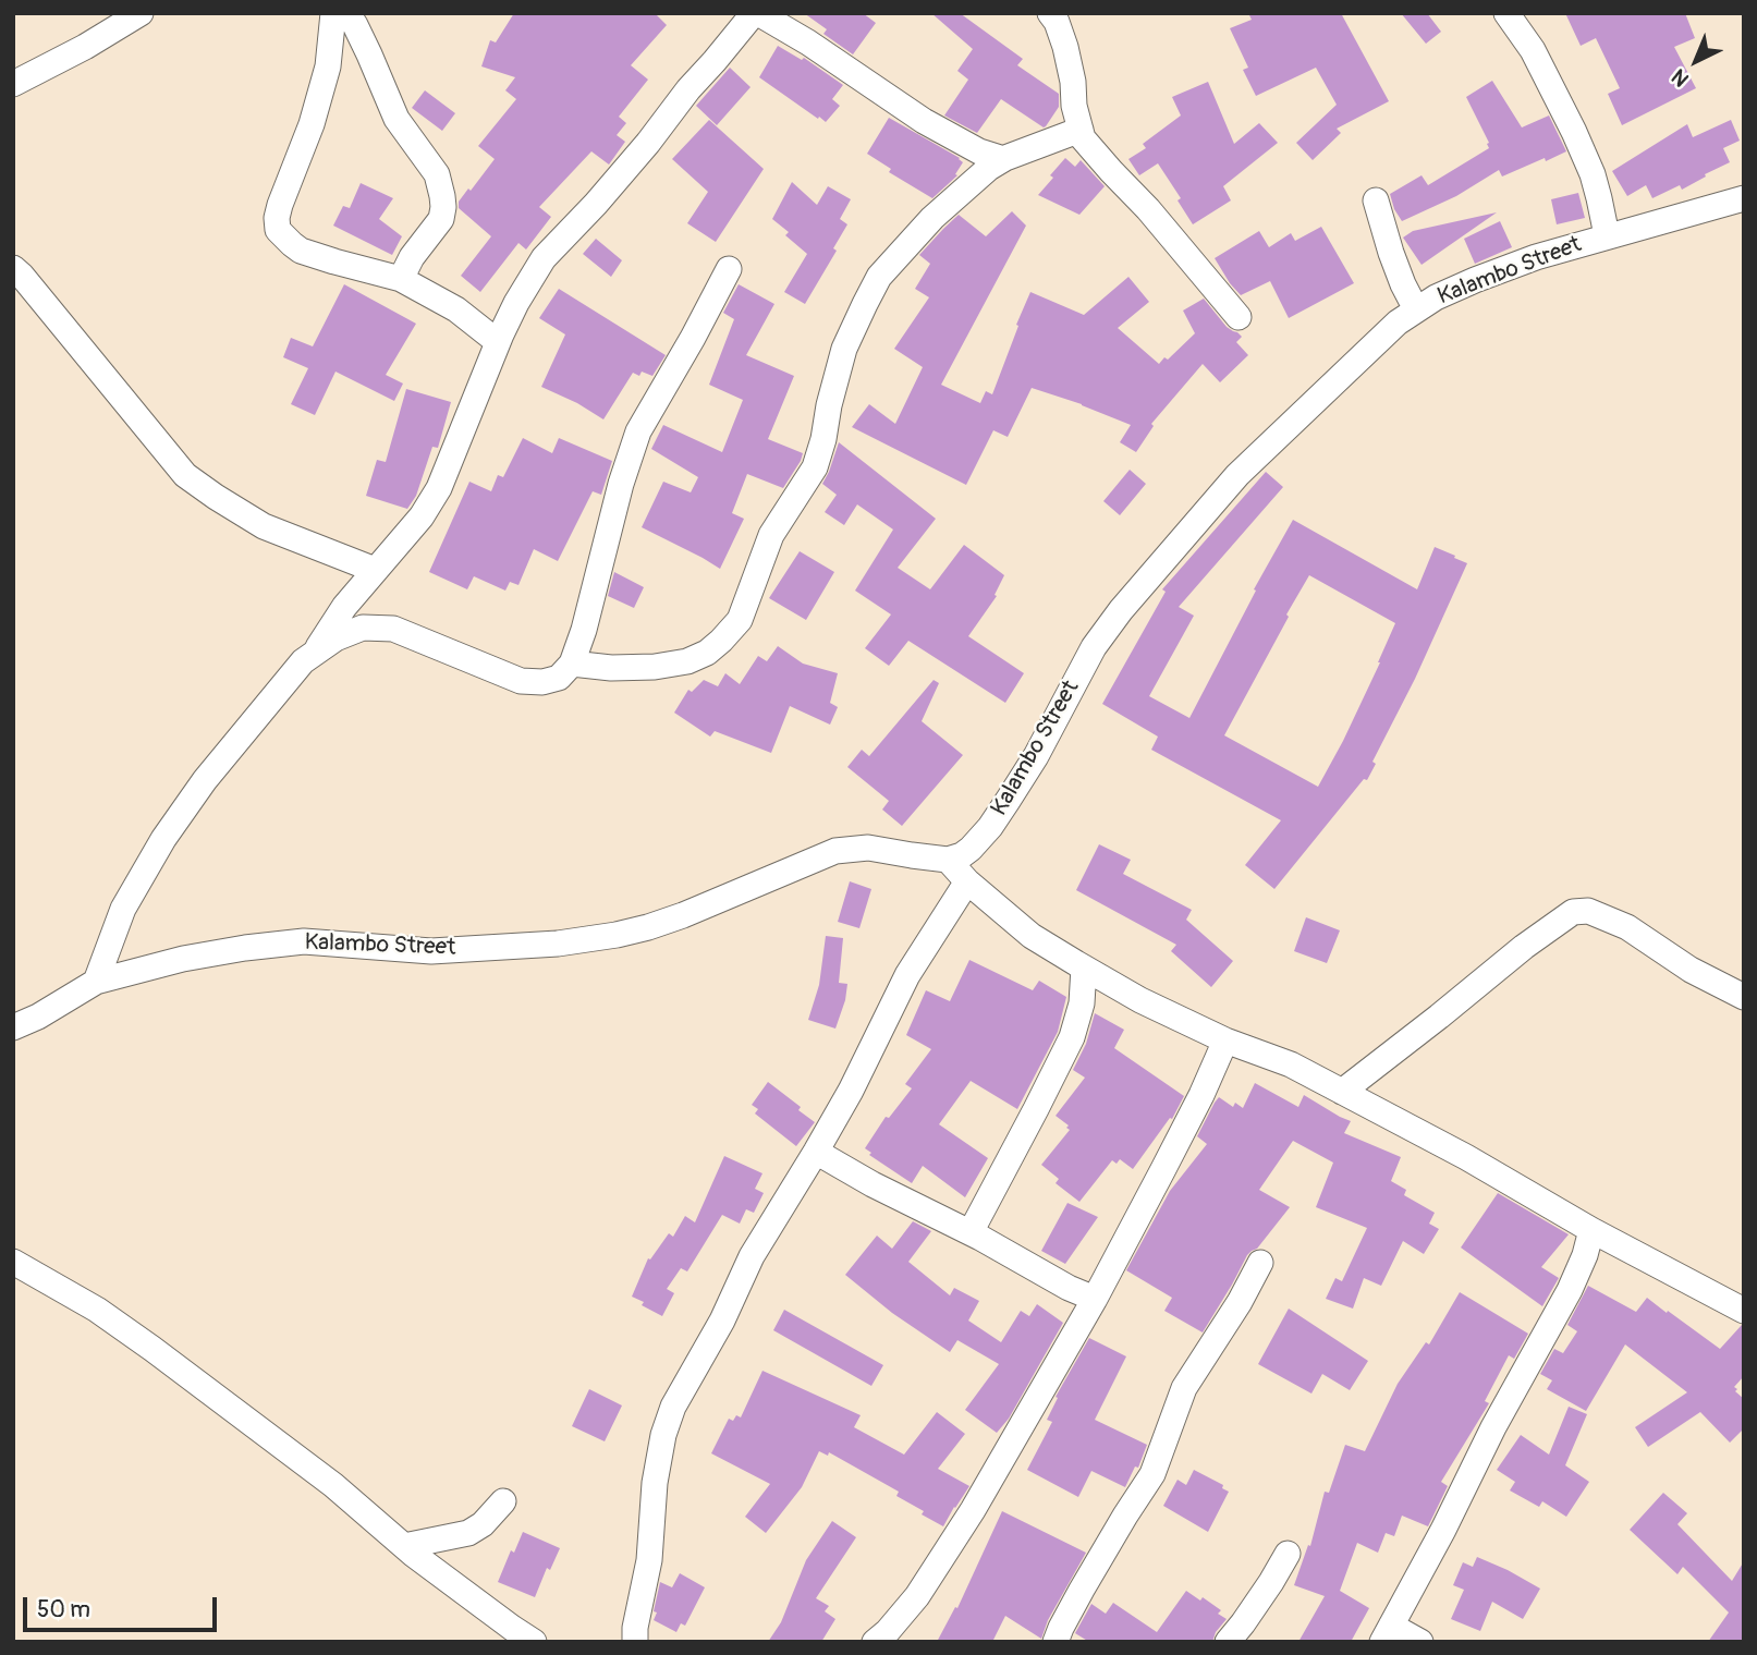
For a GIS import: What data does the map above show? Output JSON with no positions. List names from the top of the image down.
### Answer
{
  "streets": {
    "street": ["Kalambo Street"]
  },
  "scale_bar": "50 m",
  "north": "bottom left"
}
